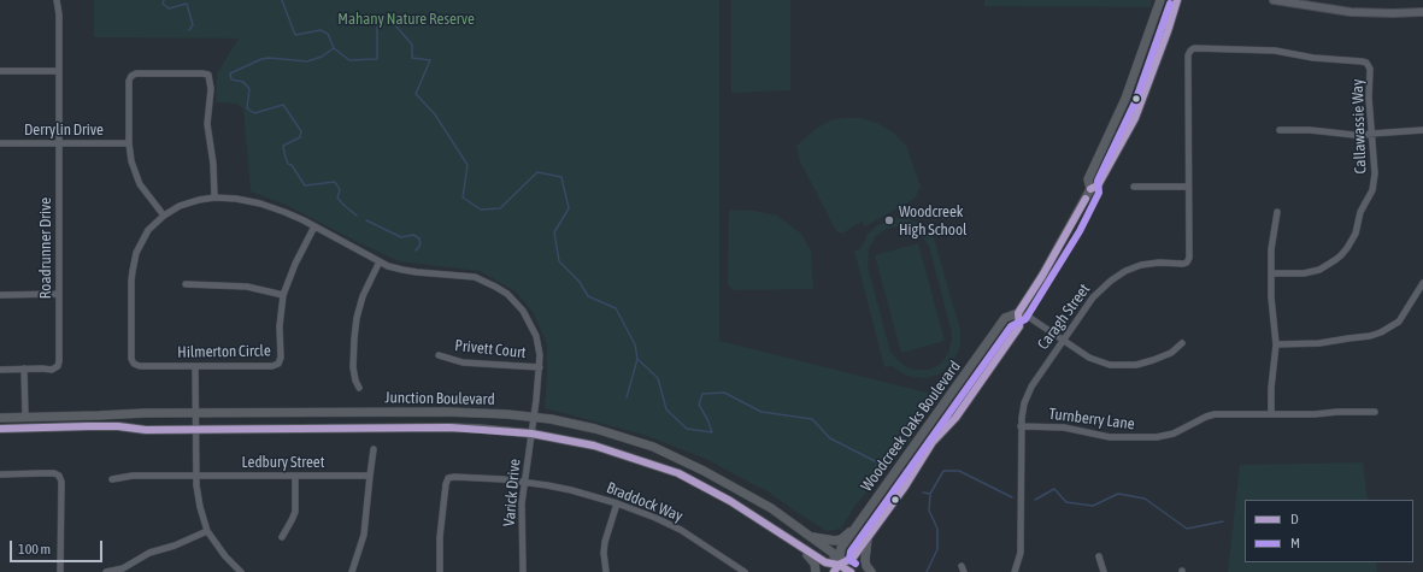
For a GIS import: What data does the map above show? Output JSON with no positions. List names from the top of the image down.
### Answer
{
  "streets": {
    "main road": ["Junction Boulevard", "Woodcreek Oaks Boulevard"],
    "street": [
      "Callawassie Way",
      "Derrylin Drive",
      "Roadrunner Drive",
      "Caragh Street",
      "Privett Court",
      "Hilmerton Circle",
      "Turnberry Lane",
      "Ledbury Street",
      "Varick Drive",
      "Braddock Way"
    ]
  },
  "crossings": [
    ["Callawassie Way", "Caragh Street"],
    ["Derrylin Drive", "Roadrunner Drive"],
    ["Caragh Street", "Turnberry Lane"],
    ["Privett Court", "Varick Drive"],
    ["Hilmerton Circle", "Varick Drive"],
    ["Junction Boulevard", "Woodcreek Oaks Boulevard"],
    ["Junction Boulevard", "Varick Drive"],
    ["Varick Drive", "Braddock Way"]
  ],
  "parks": ["Mahany Nature Reserve"],
  "places": ["Woodcreek High School"],
  "lines": ["transit line D", "transit line M"],
  "legend": ["D", "M"],
  "scale_bar": "100 m"
}
